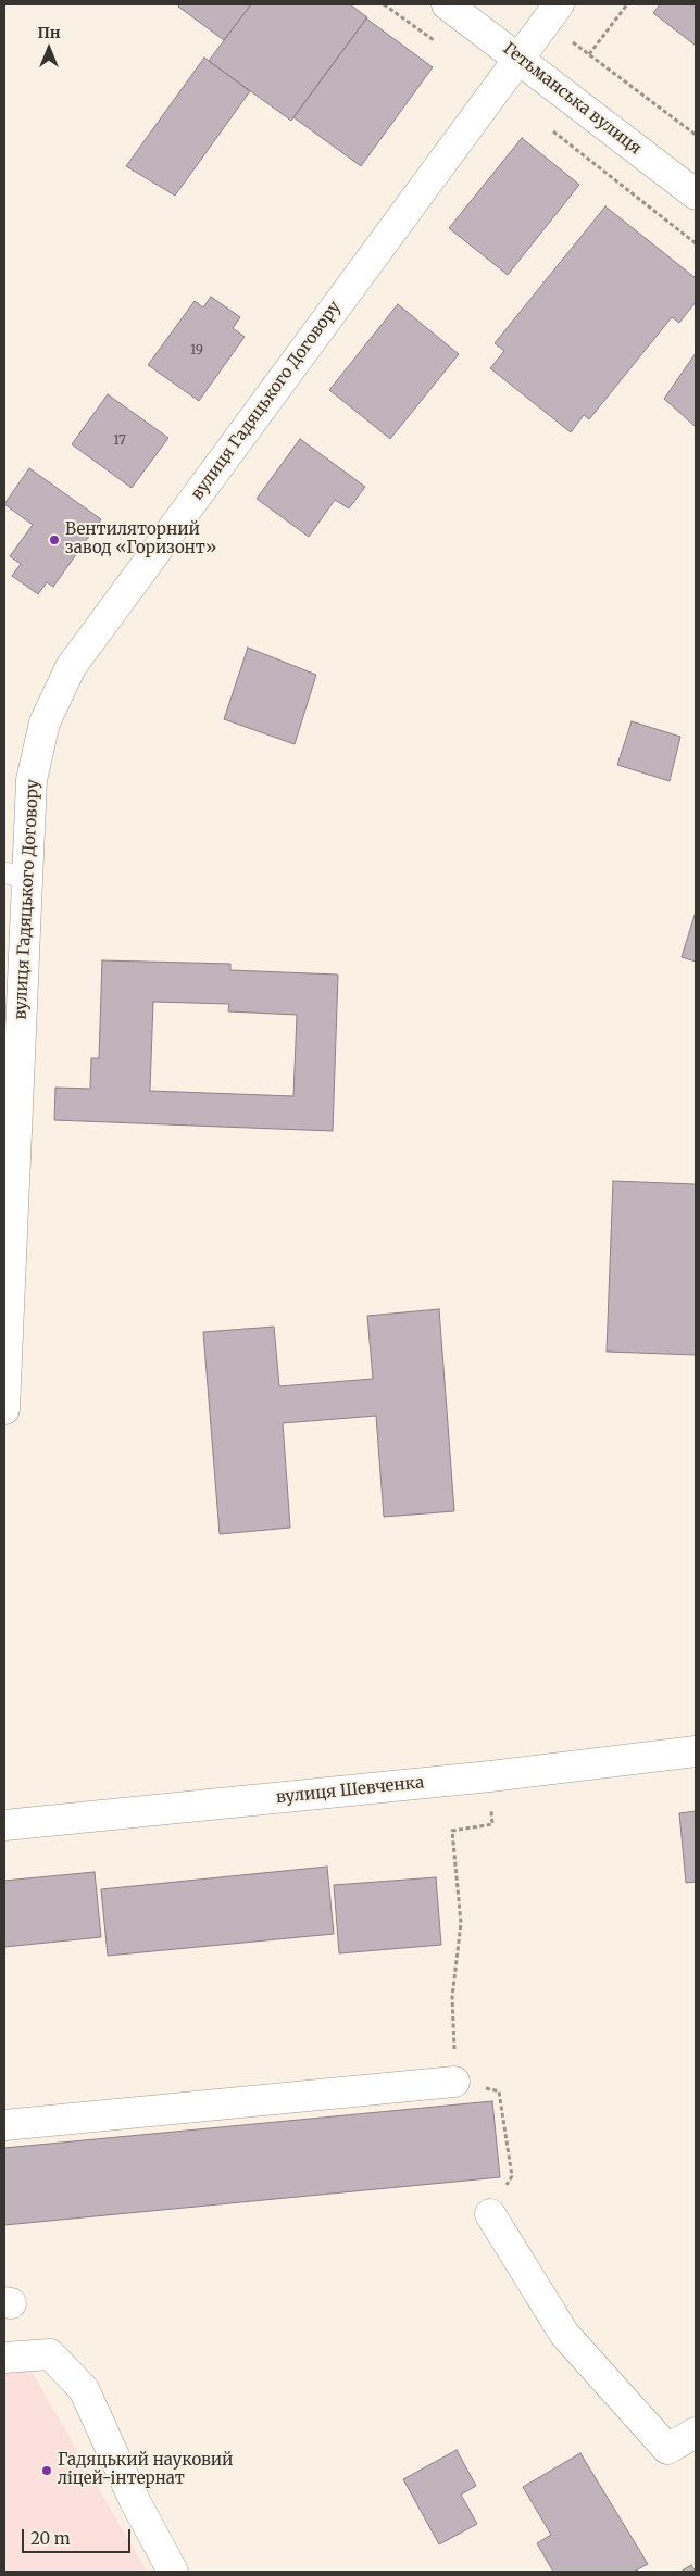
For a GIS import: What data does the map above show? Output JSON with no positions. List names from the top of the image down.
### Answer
{
  "streets": {
    "street": ["Гетьманська вулиця", "вулиця Гадяцького Договору", "вулиця Шевченка"]
  },
  "crossings": [
    ["Гетьманська вулиця", "вулиця Гадяцького Договору"]
  ],
  "places": ["Вентиляторний завод «Горизонт»", "Гадяцький науковий ліцей-інтернат"],
  "house_numbers": ["19", "17"],
  "scale_bar": "20 m",
  "north": "top"
}
